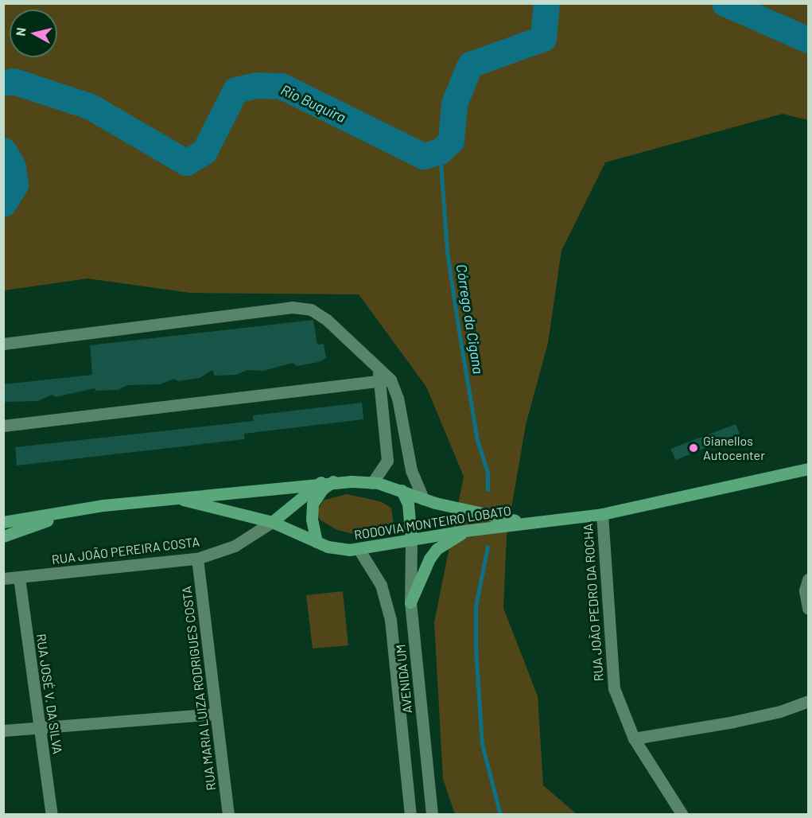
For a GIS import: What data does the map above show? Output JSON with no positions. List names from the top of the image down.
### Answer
{
  "streets": {
    "main road": ["RODOVIA MONTEIRO LOBATO"],
    "street": [
      "RUA JOÃO PEREIRA COSTA",
      "RUA JOÃO PEDRO DA ROCHA",
      "AVENIDA UM",
      "RUA MARIA LUIZA RODRIGUES COSTA",
      "RUA JOSÉ V. DA SILVA"
    ]
  },
  "crossings": [
    ["RODOVIA MONTEIRO LOBATO", "RUA JOÃO PEREIRA COSTA"],
    ["RODOVIA MONTEIRO LOBATO", "RUA JOÃO PEDRO DA ROCHA"],
    ["RODOVIA MONTEIRO LOBATO", "AVENIDA UM"],
    ["RUA JOÃO PEREIRA COSTA", "RUA MARIA LUIZA RODRIGUES COSTA"],
    ["RUA JOÃO PEREIRA COSTA", "RUA JOSÉ V. DA SILVA"]
  ],
  "water": ["Rio Buquira", "Córrego da Cigana"],
  "places": ["Gianellos Autocenter"],
  "north": "left"
}
